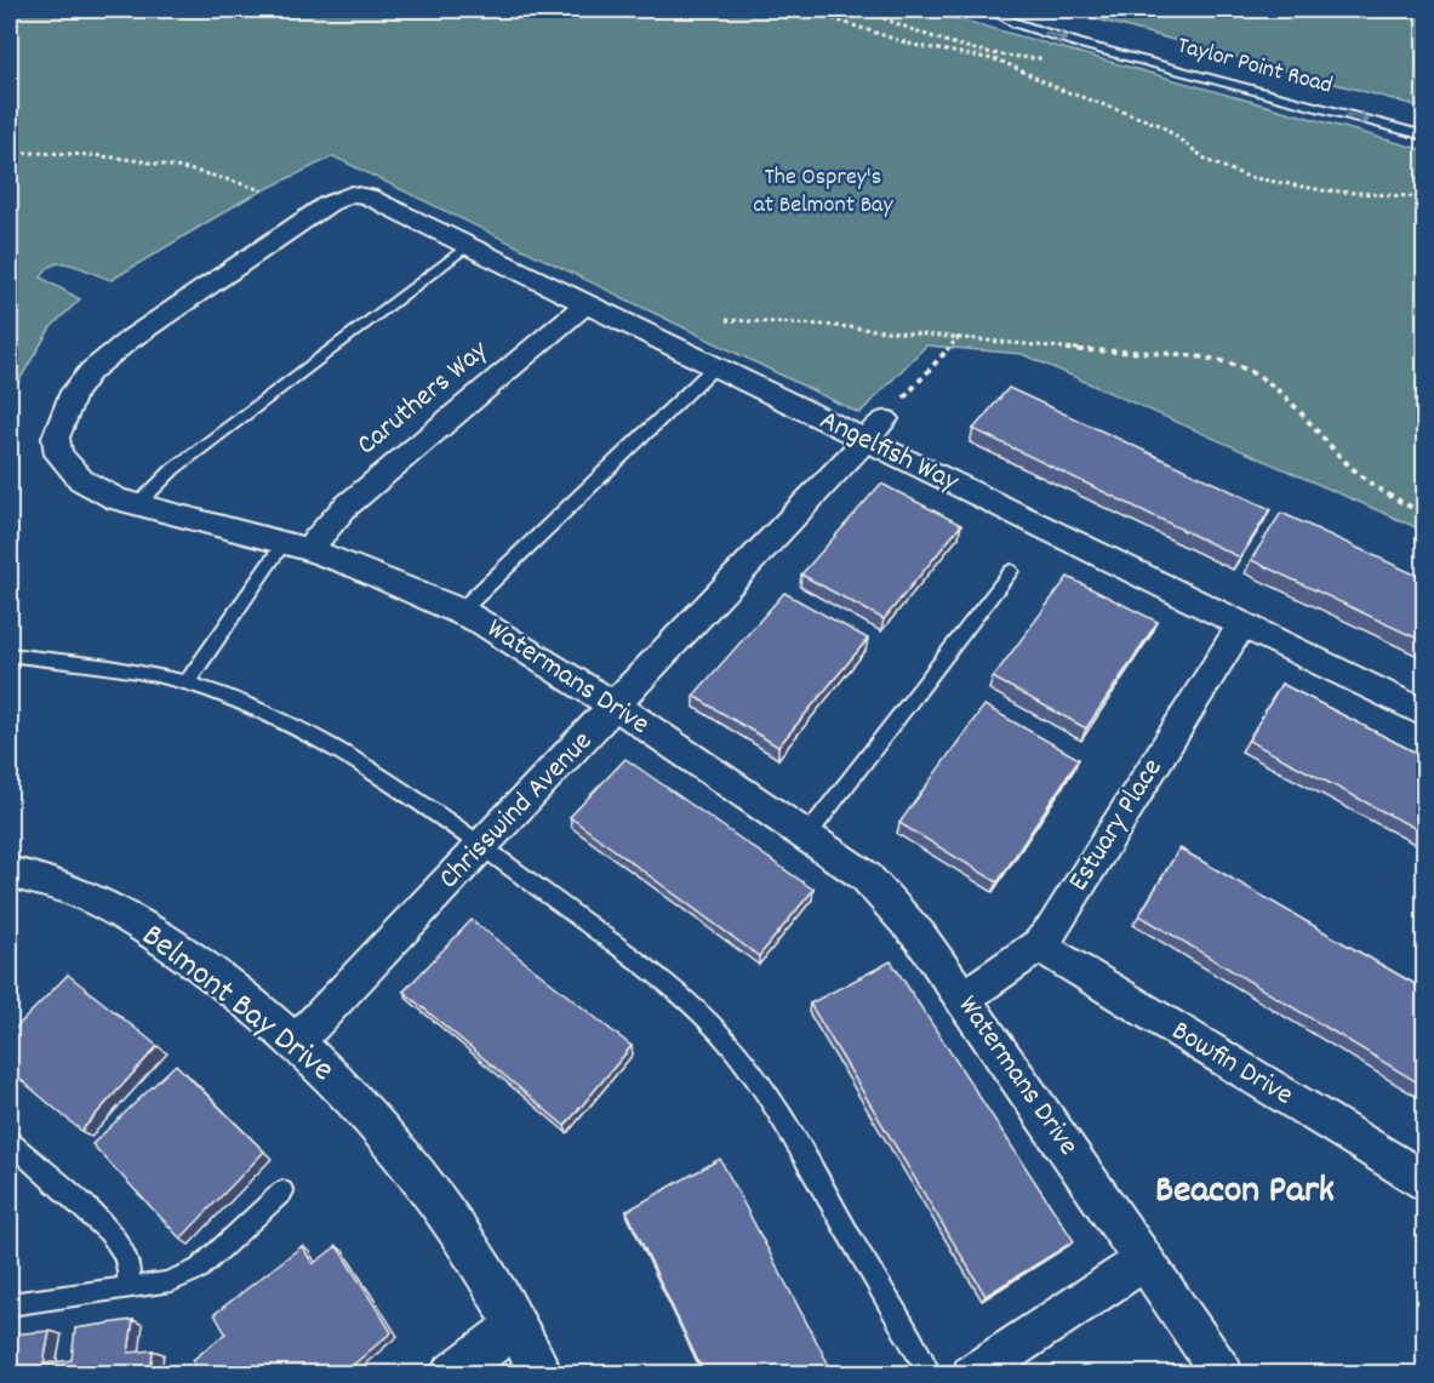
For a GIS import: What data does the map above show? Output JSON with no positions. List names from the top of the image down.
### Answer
{
  "streets": {
    "street": [
      "Caruthers Way",
      "Angelfish Way",
      "Watermans Drive",
      "Chrisswind Avenue",
      "Estuary Place",
      "Belmont Bay Drive",
      "Bowfin Drive"
    ],
    "lane": ["Taylor Point Road"]
  },
  "crossings": [
    ["Caruthers Way", "Angelfish Way"],
    ["Caruthers Way", "Watermans Drive"],
    ["Angelfish Way", "Watermans Drive"],
    ["Angelfish Way", "Chrisswind Avenue"],
    ["Angelfish Way", "Estuary Place"],
    ["Watermans Drive", "Chrisswind Avenue"],
    ["Watermans Drive", "Estuary Place"],
    ["Chrisswind Avenue", "Belmont Bay Drive"],
    ["Estuary Place", "Bowfin Drive"]
  ],
  "one_way": ["Taylor Point Road"],
  "districts": ["Beacon Park"],
  "parks": ["The Osprey's at Belmont Bay"]
}
